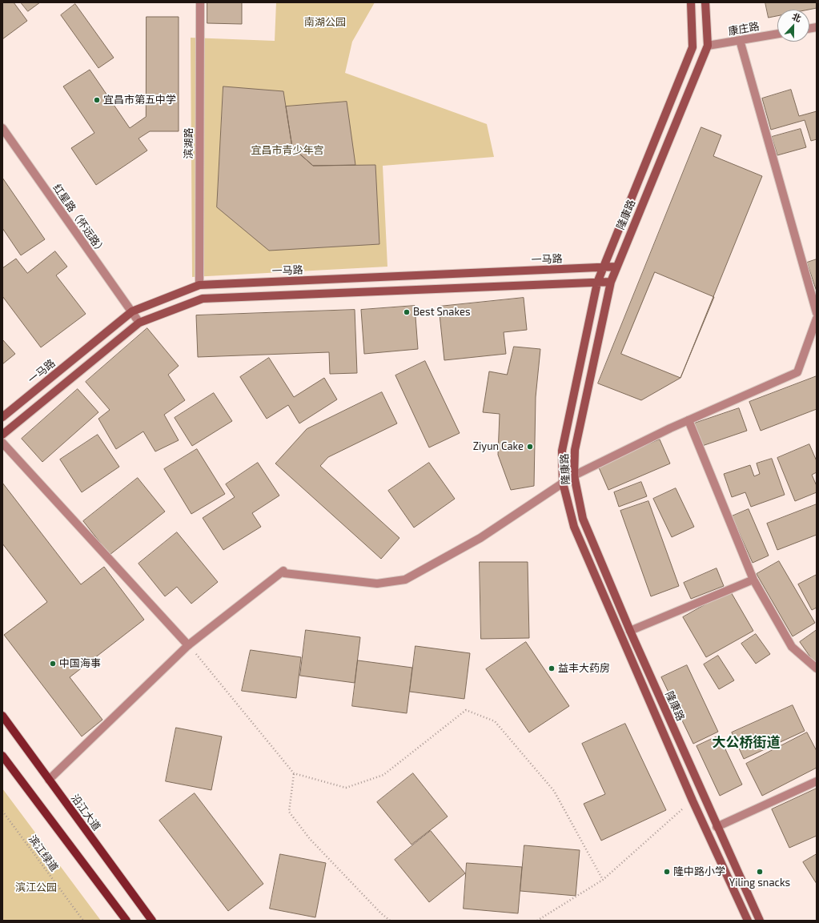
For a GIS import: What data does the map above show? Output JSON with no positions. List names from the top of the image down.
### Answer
{
  "streets": {
    "main road": ["隆康路", "一马路", "沿江大道"],
    "street": ["康庄路", "滨湖路", "红星路（怀远路）"],
    "path": ["滨江绿道"]
  },
  "crossings": [
    ["康庄路", "隆康路"],
    ["滨湖路", "一马路"],
    ["隆康路", "一马路"],
    ["红星路（怀远路）", "一马路"]
  ],
  "districts": ["大公桥街道"],
  "parks": ["南湖公园", "宜昌市青少年宫", "滨江公园"],
  "places": [
    "宜昌市第五中学",
    "Best Snakes",
    "Ziyun Cake",
    "中国海事",
    "益丰大药房",
    "隆中路小学",
    "Yiling snacks"
  ],
  "north": "top"
}
